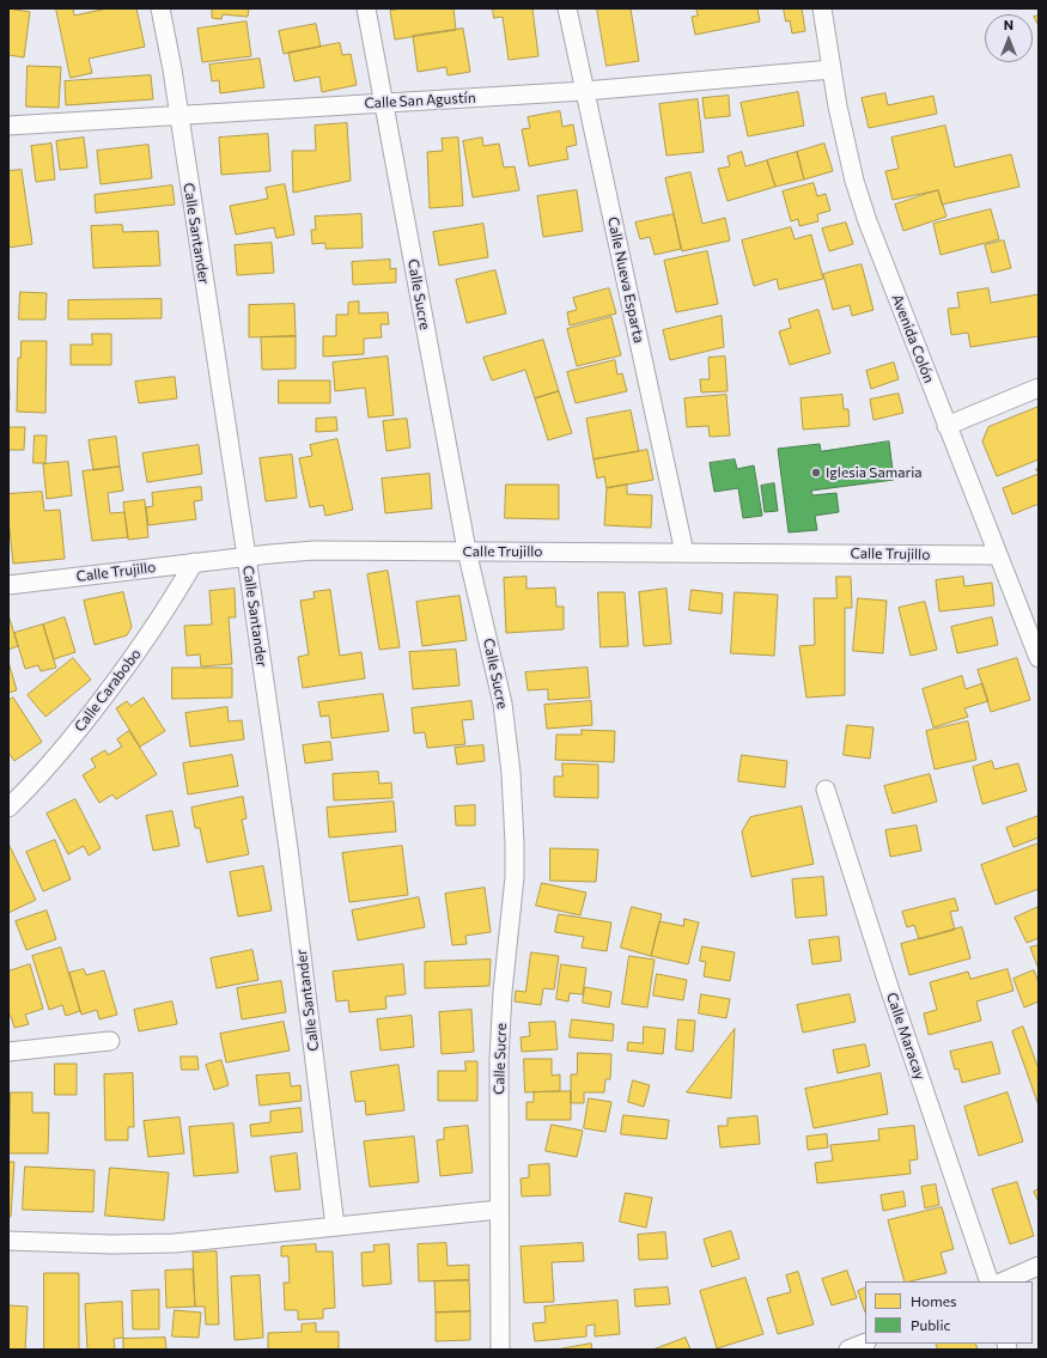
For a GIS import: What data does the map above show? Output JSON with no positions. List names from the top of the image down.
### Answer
{
  "streets": {
    "street": [
      "Calle San Agustín",
      "Calle Santander",
      "Calle Nueva Esparta",
      "Calle Sucre",
      "Avenida Colón",
      "Calle Trujillo",
      "Calle Carabobo",
      "Calle Maracay"
    ]
  },
  "crossings": [
    ["Calle San Agustín", "Calle Santander"],
    ["Calle San Agustín", "Calle Nueva Esparta"],
    ["Calle San Agustín", "Calle Sucre"],
    ["Calle San Agustín", "Avenida Colón"],
    ["Calle Santander", "Calle Trujillo"],
    ["Calle Nueva Esparta", "Calle Trujillo"],
    ["Calle Sucre", "Calle Trujillo"],
    ["Avenida Colón", "Calle Trujillo"],
    ["Calle Trujillo", "Calle Carabobo"]
  ],
  "places": ["Iglesia Samaria"],
  "legend": ["Homes", "Public"],
  "north": "top"
}
